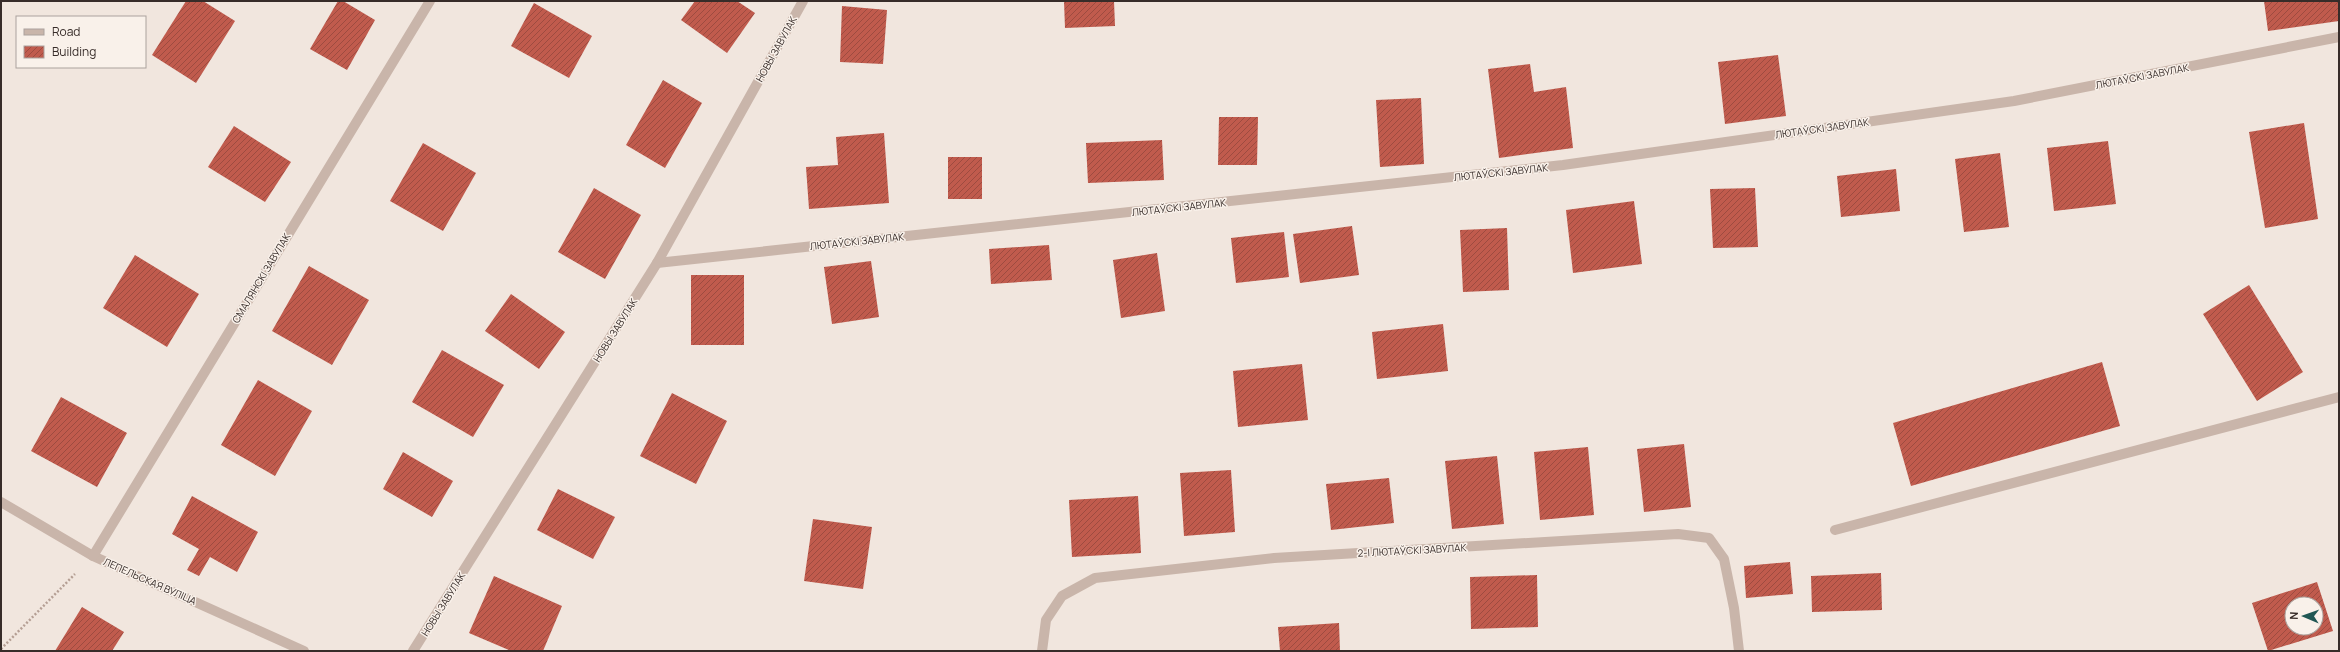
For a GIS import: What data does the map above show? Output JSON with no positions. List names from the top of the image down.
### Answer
{
  "streets": {
    "street": [
      "НОВЫ ЗАВУЛАК",
      "ЛЮТАЎСКІ ЗАВУЛАК",
      "СМАЛЯНСКІ ЗАВУЛАК",
      "2-І ЛЮТАЎСКІ ЗАВУЛАК",
      "ЛЕПЕЛЬСКАЯ ВУЛІЦА"
    ]
  },
  "crossings": [
    ["НОВЫ ЗАВУЛАК", "ЛЮТАЎСКІ ЗАВУЛАК"],
    ["СМАЛЯНСКІ ЗАВУЛАК", "ЛЕПЕЛЬСКАЯ ВУЛІЦА"]
  ],
  "legend": ["Road", "Building"],
  "north": "left"
}
